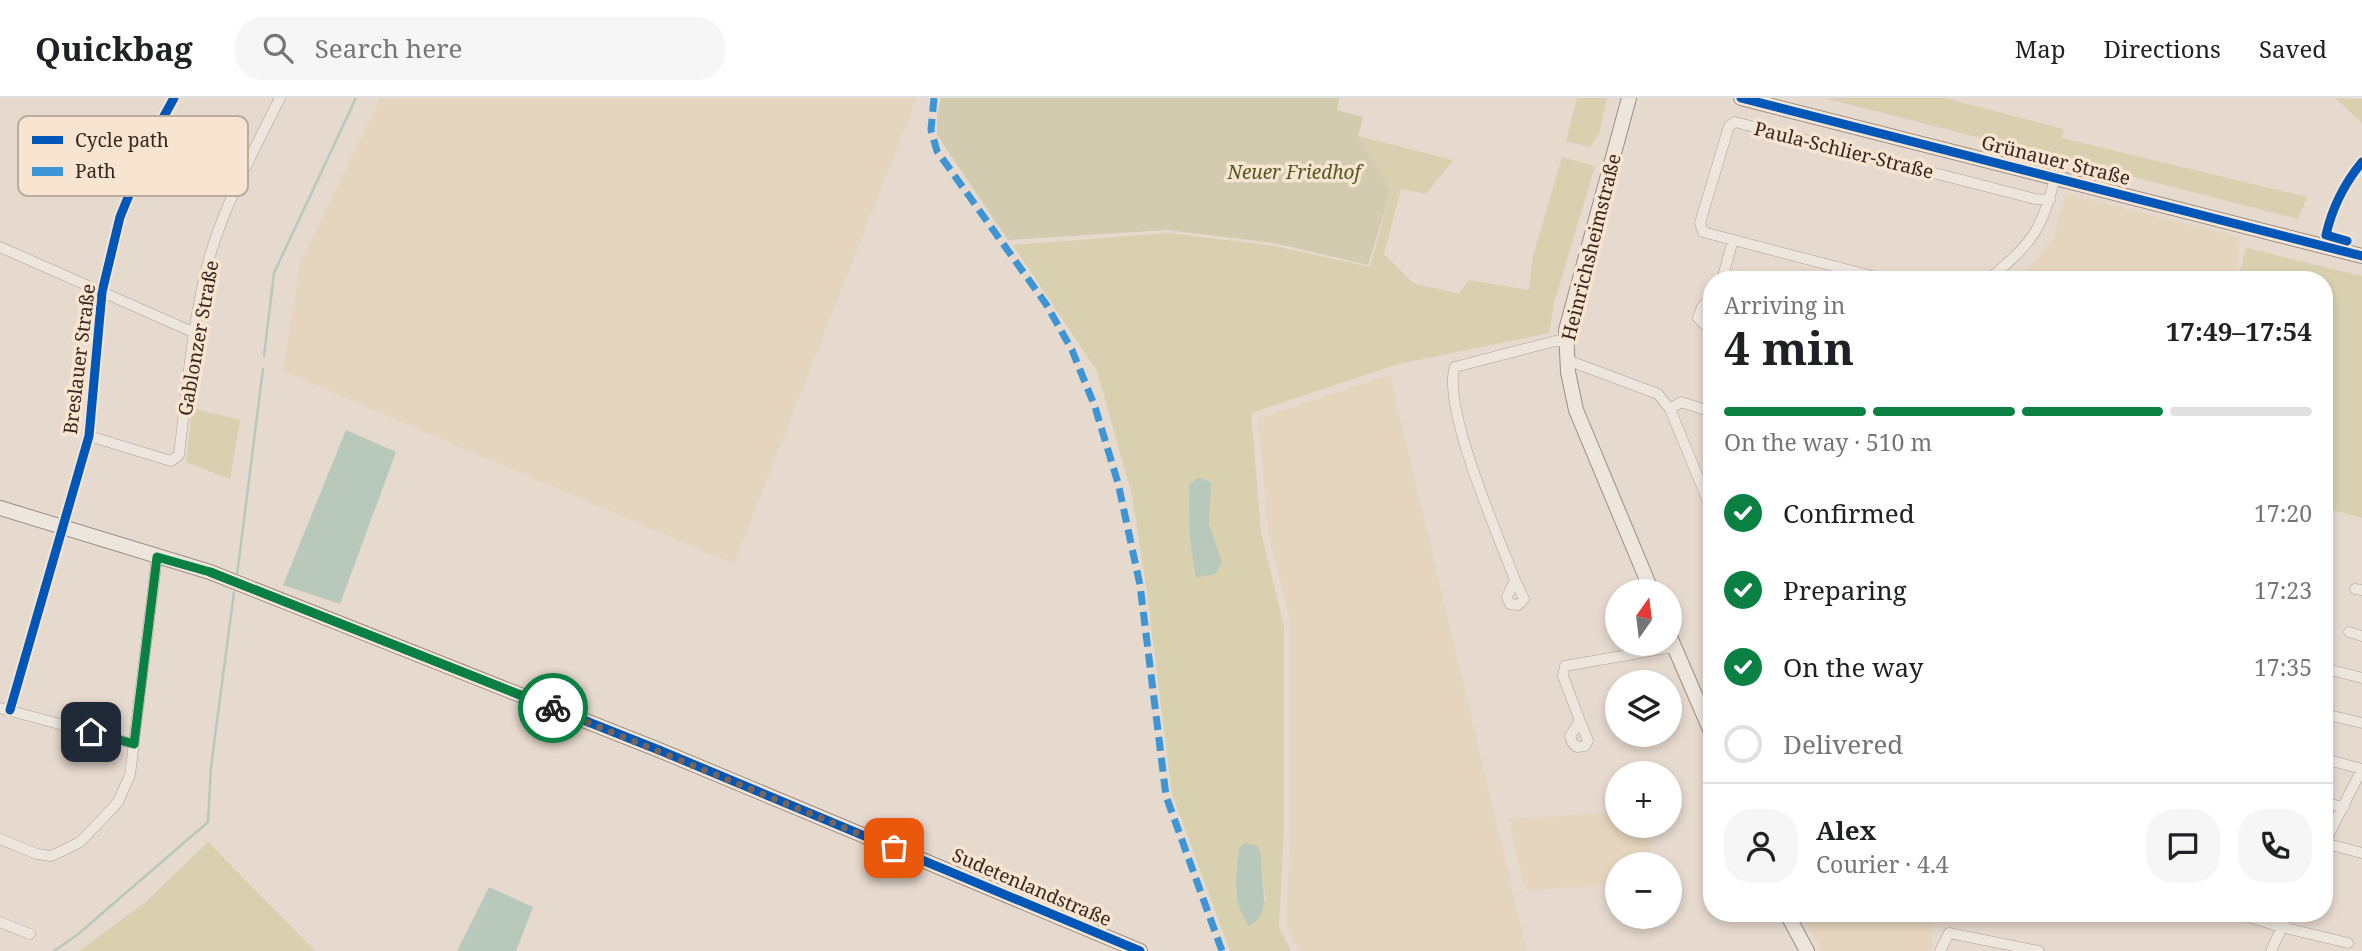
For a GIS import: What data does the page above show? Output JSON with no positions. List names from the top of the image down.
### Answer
{
  "streets": {
    "street": [
      "Paula-Schlier-Straße",
      "Grünauer Straße",
      "Heinrichsheimstraße",
      "Gablonzer Straße",
      "Breslauer Straße",
      "Sudetenlandstraße"
    ]
  },
  "crossings": [
    ["Gablonzer Straße", "Breslauer Straße"],
    ["Breslauer Straße", "Sudetenlandstraße"]
  ],
  "parks": ["Neuer Friedhof"],
  "legend": ["Cycle path", "Path"],
  "north": "top",
  "page": {
    "header": "Quickbag",
    "search": "Search here",
    "nav": ["Map", "Directions", "Saved"],
    "heading": ["4 min", "Arriving in", "17:49–17:54"],
    "panel": ["Alex", "Courier · 4.4"],
    "bar": "On the way · 510 m",
    "list": [
      ["Confirmed", "17:20"],
      ["Preparing", "17:23"],
      ["On the way", "17:35"],
      "Delivered"
    ],
    "map_buttons": ["+", "−"]
  }
}
